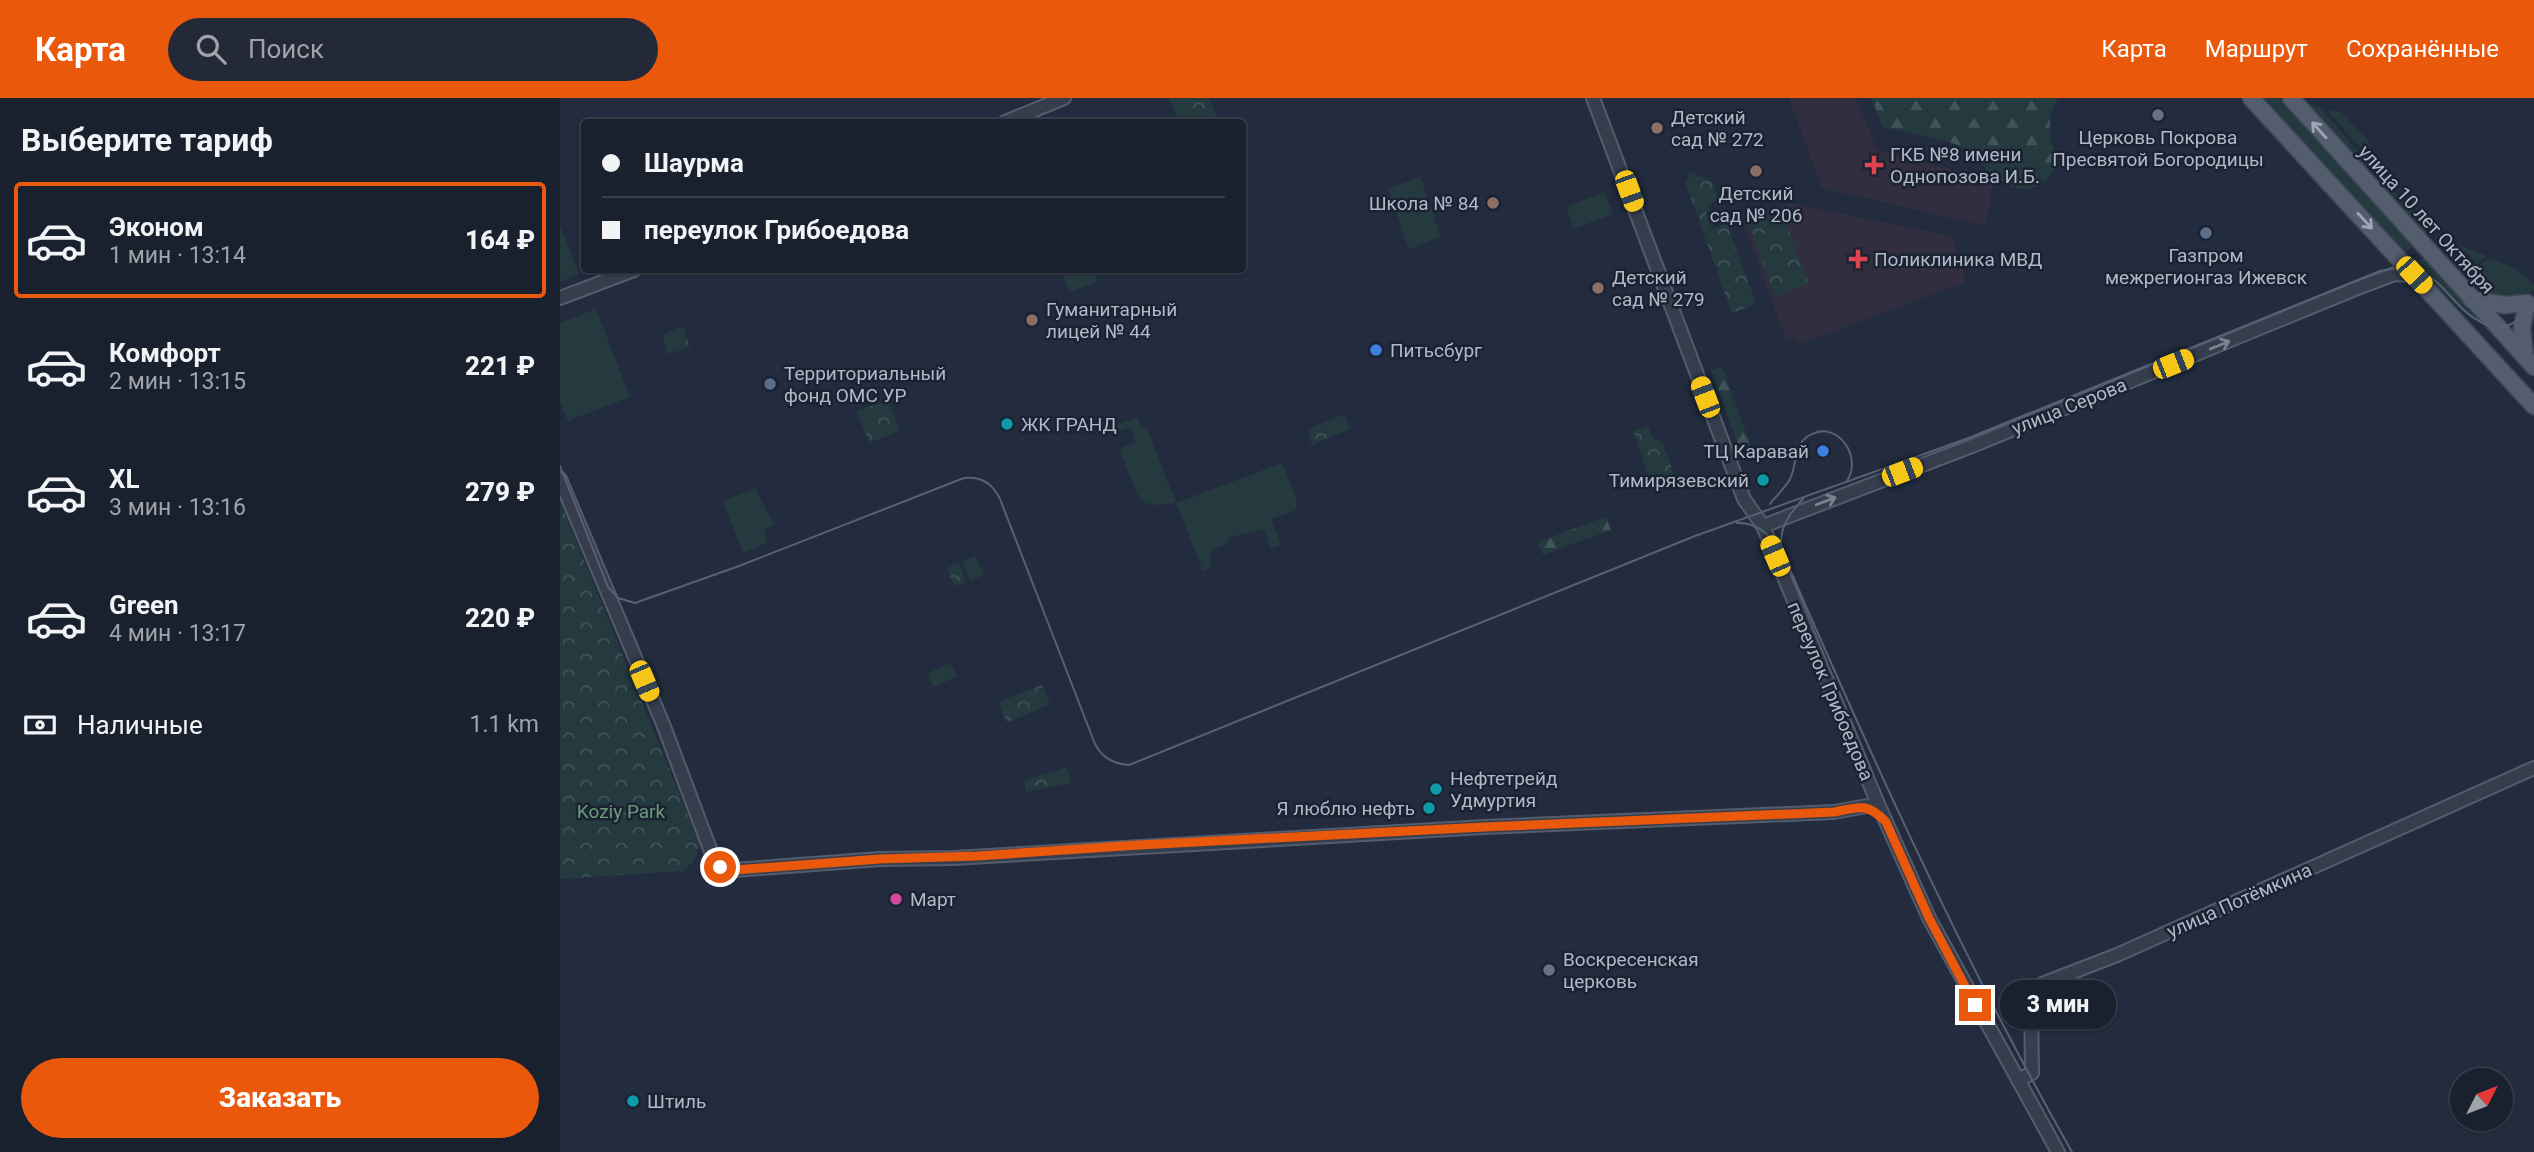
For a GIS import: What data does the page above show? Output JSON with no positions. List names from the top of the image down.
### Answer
{
  "streets": {
    "main road": ["улица 10 лет Октября"],
    "street": ["улица Серова", "переулок Грибоедова", "улица Потёмкина"]
  },
  "crossings": [
    ["улица Серова", "переулок Грибоедова"],
    ["переулок Грибоедова", "улица Потёмкина"]
  ],
  "one_way": ["улица Серова"],
  "parks": ["Koziy Park"],
  "places": {
    "other": [
      "Церковь Покрова Пресвятой Богородицы",
      "Детский сад № 272",
      "Детский сад № 206",
      "Школа № 84",
      "Газпром межрегионгаз Ижевск",
      "Детский сад № 279",
      "Гуманитарный лицей № 44",
      "Питьсбург",
      "Территориальный фонд ОМС УР",
      "ЖК ГРАНД",
      "ТЦ Каравай",
      "Тимирязевский",
      "Нефтетрейд Удмуртия",
      "Я люблю нефть",
      "Март",
      "Воскресенская церковь",
      "Штиль"
    ],
    "health": ["ГКБ №8 имени Однопозова И.Б.", "Поликлиника МВД"]
  },
  "north": "top right",
  "page": {
    "header": "Карта",
    "search": "Поиск",
    "nav": ["Карта", "Маршрут", "Сохранённые"],
    "heading": "Выберите тариф",
    "banner": ["Шаурма", "переулок Грибоедова"],
    "list": [
      {
        "name": "Эконом",
        "note": "1 мин · 13:14",
        "value": "164 ₽"
      },
      {
        "name": "Комфорт",
        "note": "2 мин · 13:15",
        "value": "221 ₽"
      },
      {
        "name": "XL",
        "note": "3 мин · 13:16",
        "value": "279 ₽"
      },
      {
        "name": "Green",
        "note": "4 мин · 13:17",
        "value": "220 ₽"
      }
    ],
    "pay": ["Наличные", "1.1 km"],
    "bubble": "3 мин",
    "buttons": "Заказать"
  }
}
